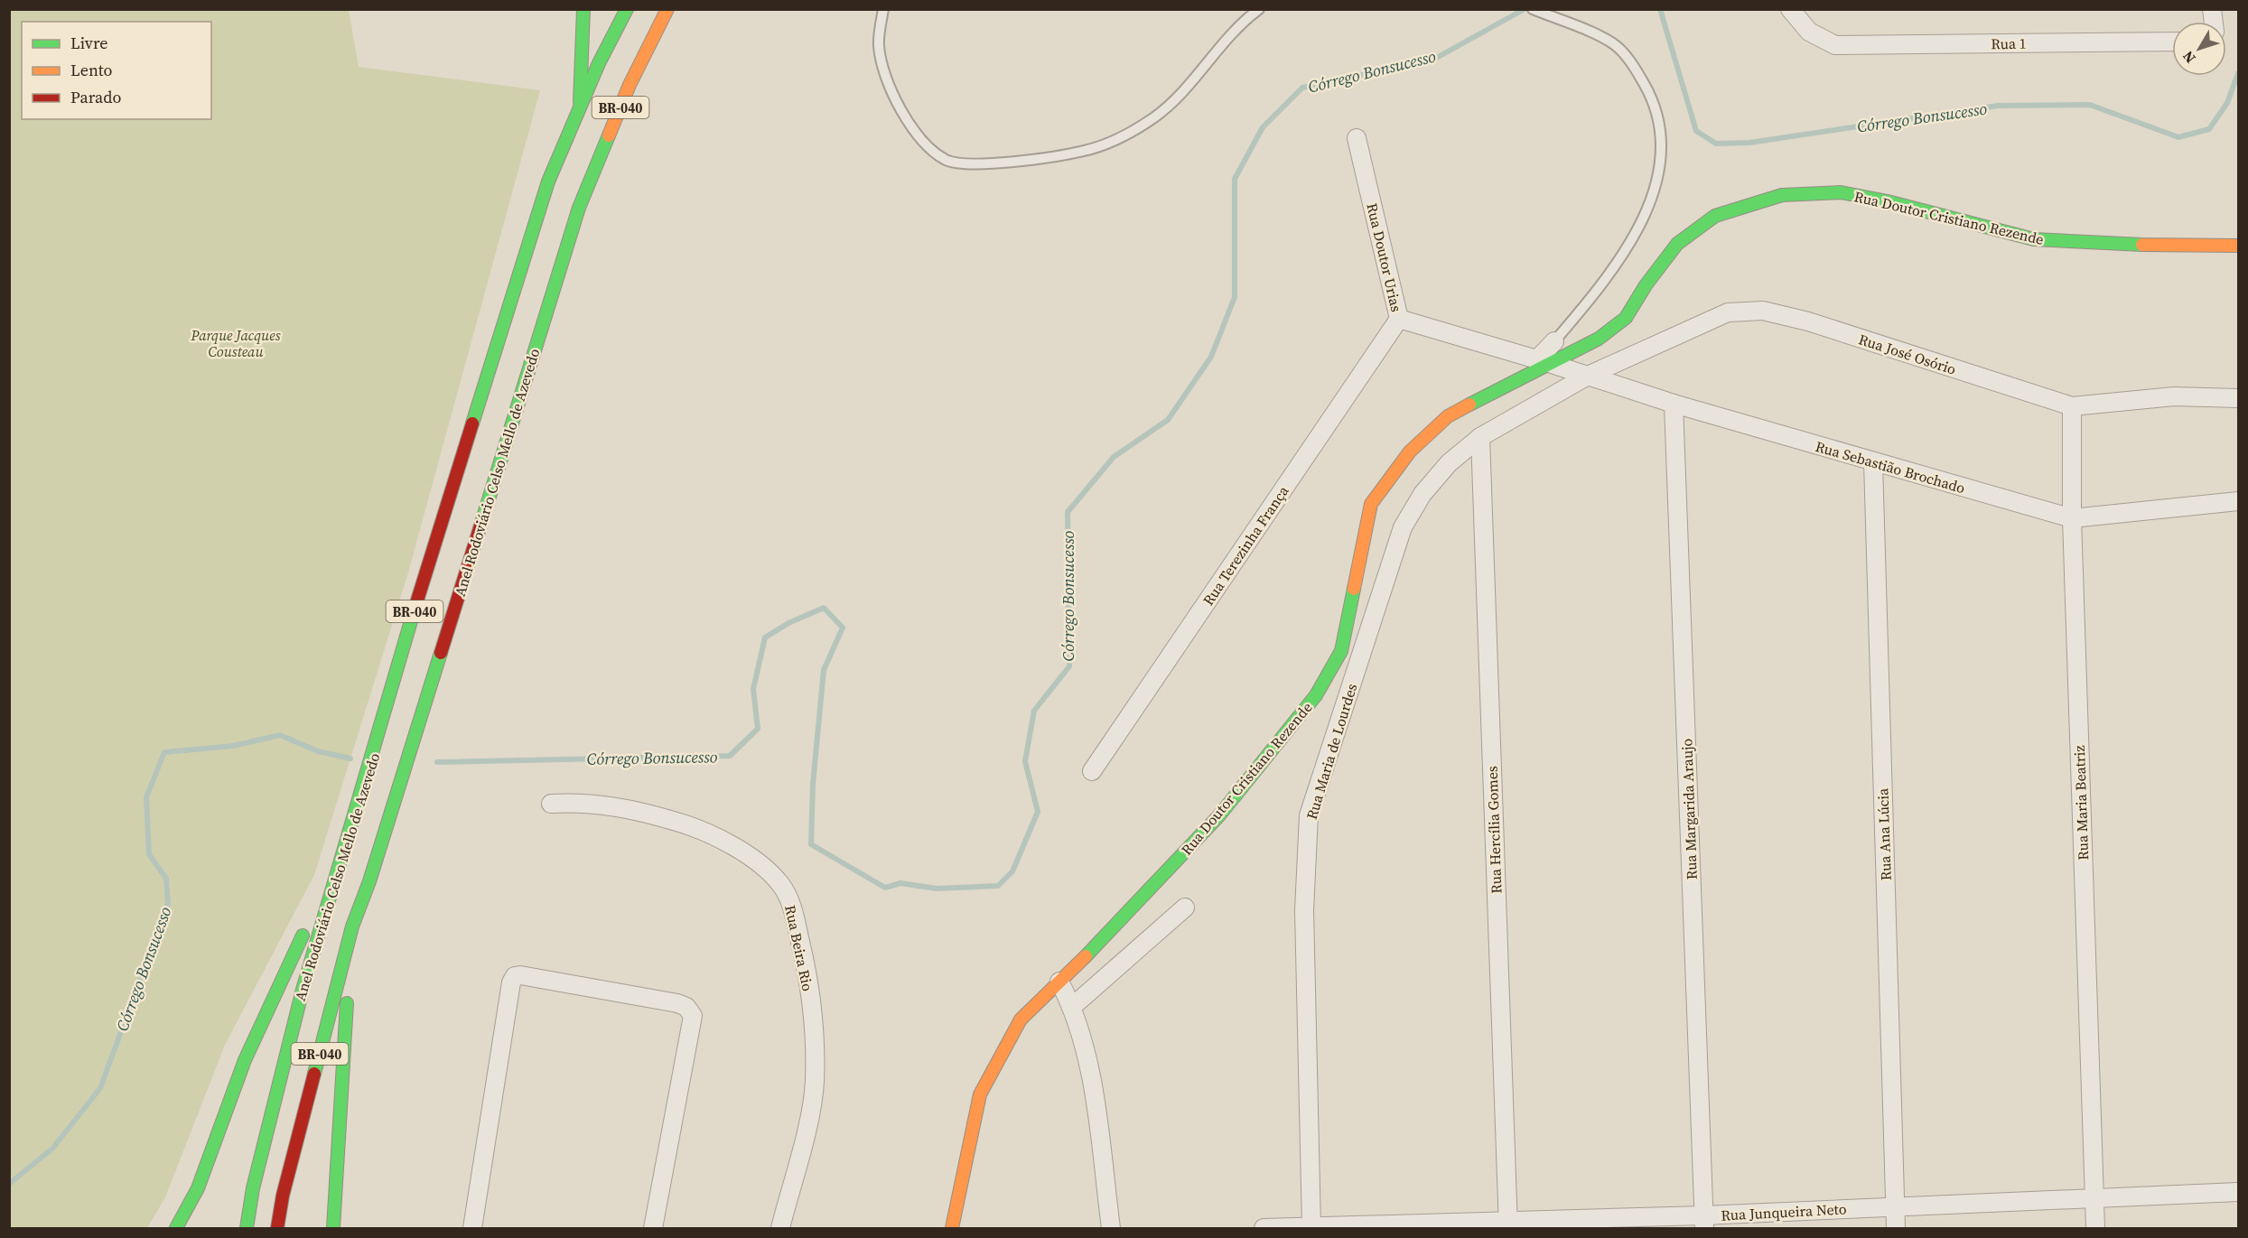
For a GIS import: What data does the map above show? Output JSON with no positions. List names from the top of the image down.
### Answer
{
  "streets": {
    "main road": ["BR-040", "Rua Doutor Cristiano Rezende", "Anel Rodoviário Celso Mello de Azevedo"],
    "street": [
      "Rua 1",
      "Rua Doutor Urias",
      "Rua José Osório",
      "Rua Sebastião Brochado",
      "Rua Terezinha França",
      "Rua Maria de Lourdes",
      "Rua Maria Beatriz",
      "Rua Margarida Araujo",
      "Rua Hercília Gomes",
      "Rua Ana Lúcia",
      "Rua Beira Rio",
      "Rua Junqueira Neto"
    ]
  },
  "crossings": [
    ["Rua Doutor Cristiano Rezende", "Rua Doutor Urias"],
    ["Rua Doutor Cristiano Rezende", "Rua Sebastião Brochado"],
    ["Rua Doutor Urias", "Rua Sebastião Brochado"],
    ["Rua Doutor Urias", "Rua Terezinha França"],
    ["Rua José Osório", "Rua Sebastião Brochado"],
    ["Rua José Osório", "Rua Maria de Lourdes"],
    ["Rua José Osório", "Rua Maria Beatriz"],
    ["Rua Sebastião Brochado", "Rua Maria de Lourdes"],
    ["Rua Sebastião Brochado", "Rua Maria Beatriz"],
    ["Rua Sebastião Brochado", "Rua Margarida Araujo"],
    ["Rua Sebastião Brochado", "Rua Ana Lúcia"],
    ["Rua Maria de Lourdes", "Rua Hercília Gomes"],
    ["Rua Maria de Lourdes", "Rua Junqueira Neto"],
    ["Rua Maria Beatriz", "Rua Junqueira Neto"],
    ["Rua Margarida Araujo", "Rua Junqueira Neto"],
    ["Rua Hercília Gomes", "Rua Junqueira Neto"],
    ["Rua Ana Lúcia", "Rua Junqueira Neto"]
  ],
  "water": ["Córrego Bonsucesso"],
  "parks": ["Parque Jacques Cousteau"],
  "legend": ["Livre", "Lento", "Parado"],
  "north": "bottom left"
}
